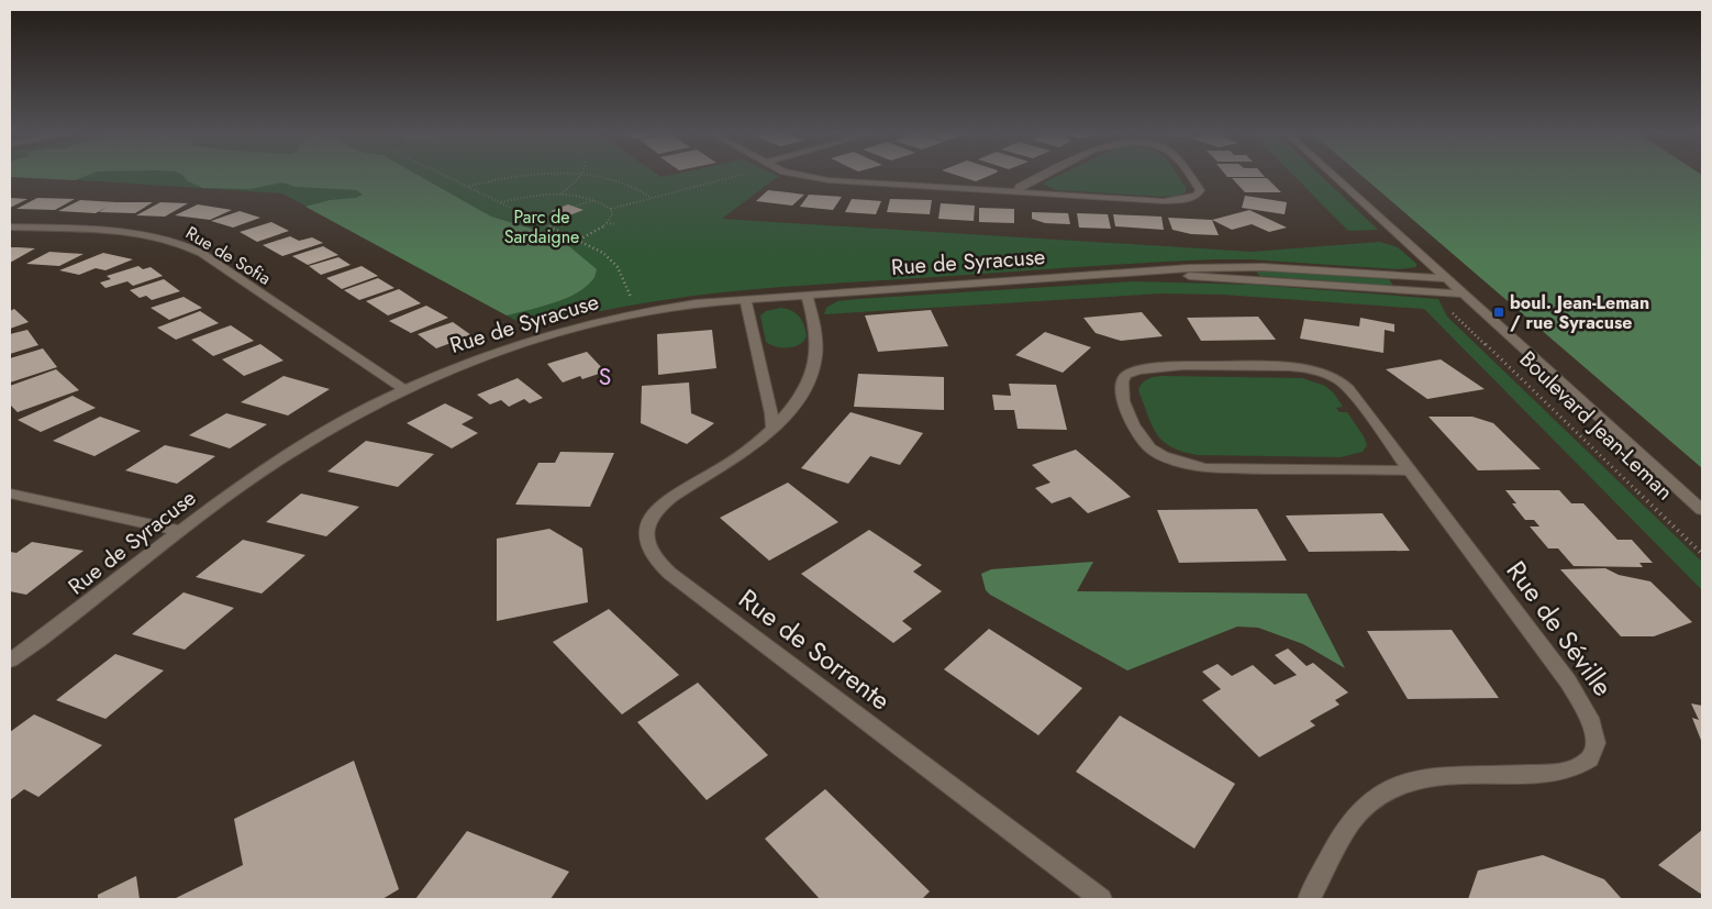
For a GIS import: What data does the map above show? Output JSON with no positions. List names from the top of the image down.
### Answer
{
  "streets": {
    "street": [
      "Rue de Sofia",
      "Rue de Syracuse",
      "Boulevard Jean-Leman",
      "Rue de Séville",
      "Rue de Sorrente"
    ]
  },
  "crossings": [
    ["Rue de Sofia", "Rue de Syracuse"],
    ["Rue de Syracuse", "Boulevard Jean-Leman"],
    ["Rue de Syracuse", "Rue de Sorrente"]
  ],
  "districts": ["S"],
  "parks": ["Parc de Sardaigne"],
  "places": {
    "transit": ["boul. Jean-Leman / rue Syracuse"]
  }
}
